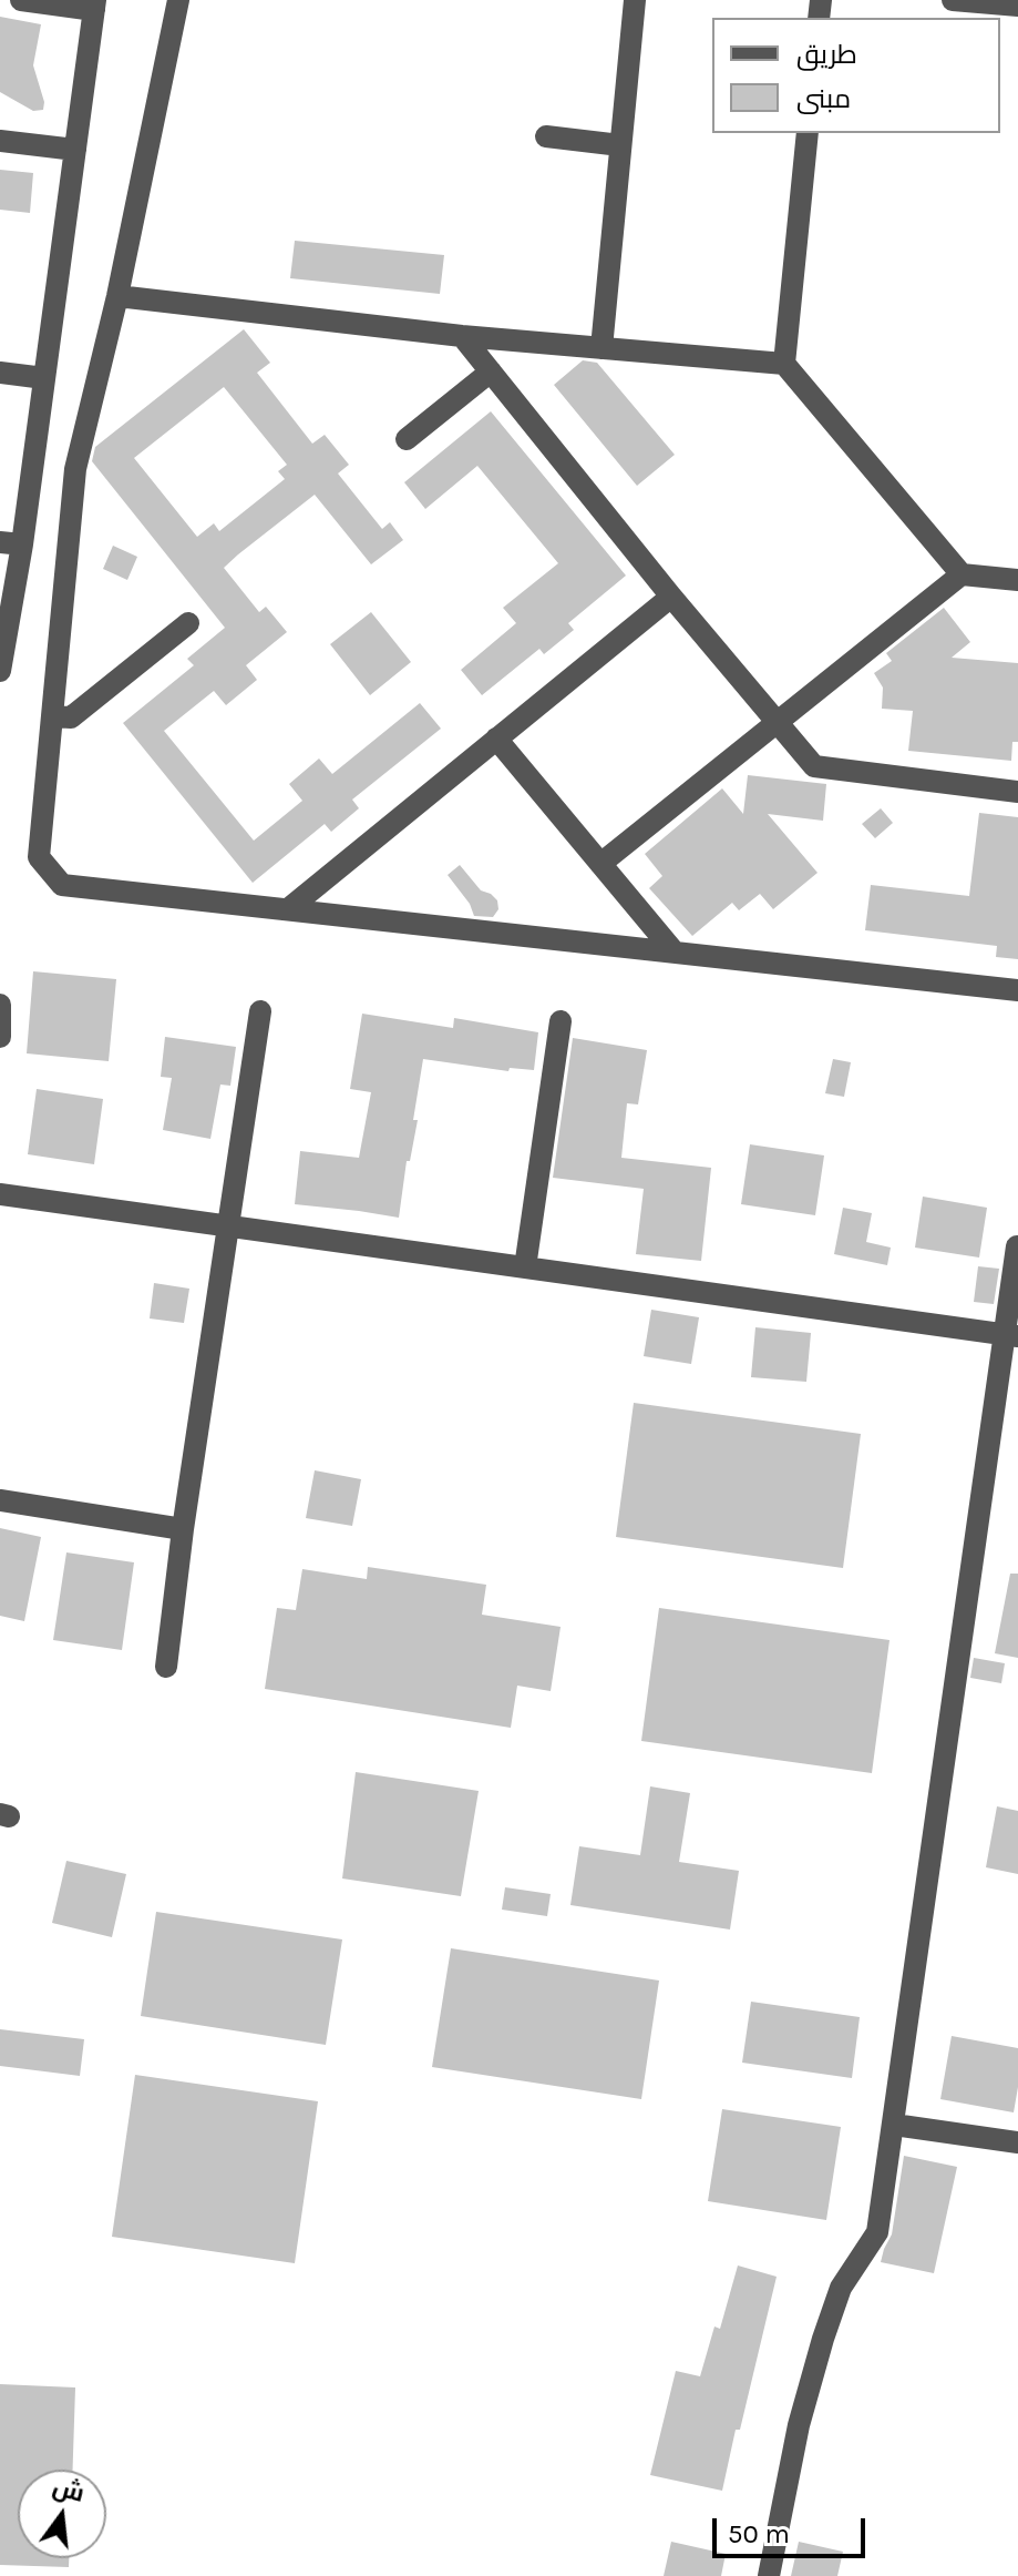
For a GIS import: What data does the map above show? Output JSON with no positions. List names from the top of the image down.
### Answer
{
  "legend": ["طريق", "مبنى"],
  "scale_bar": "50 m",
  "north": "top"
}
